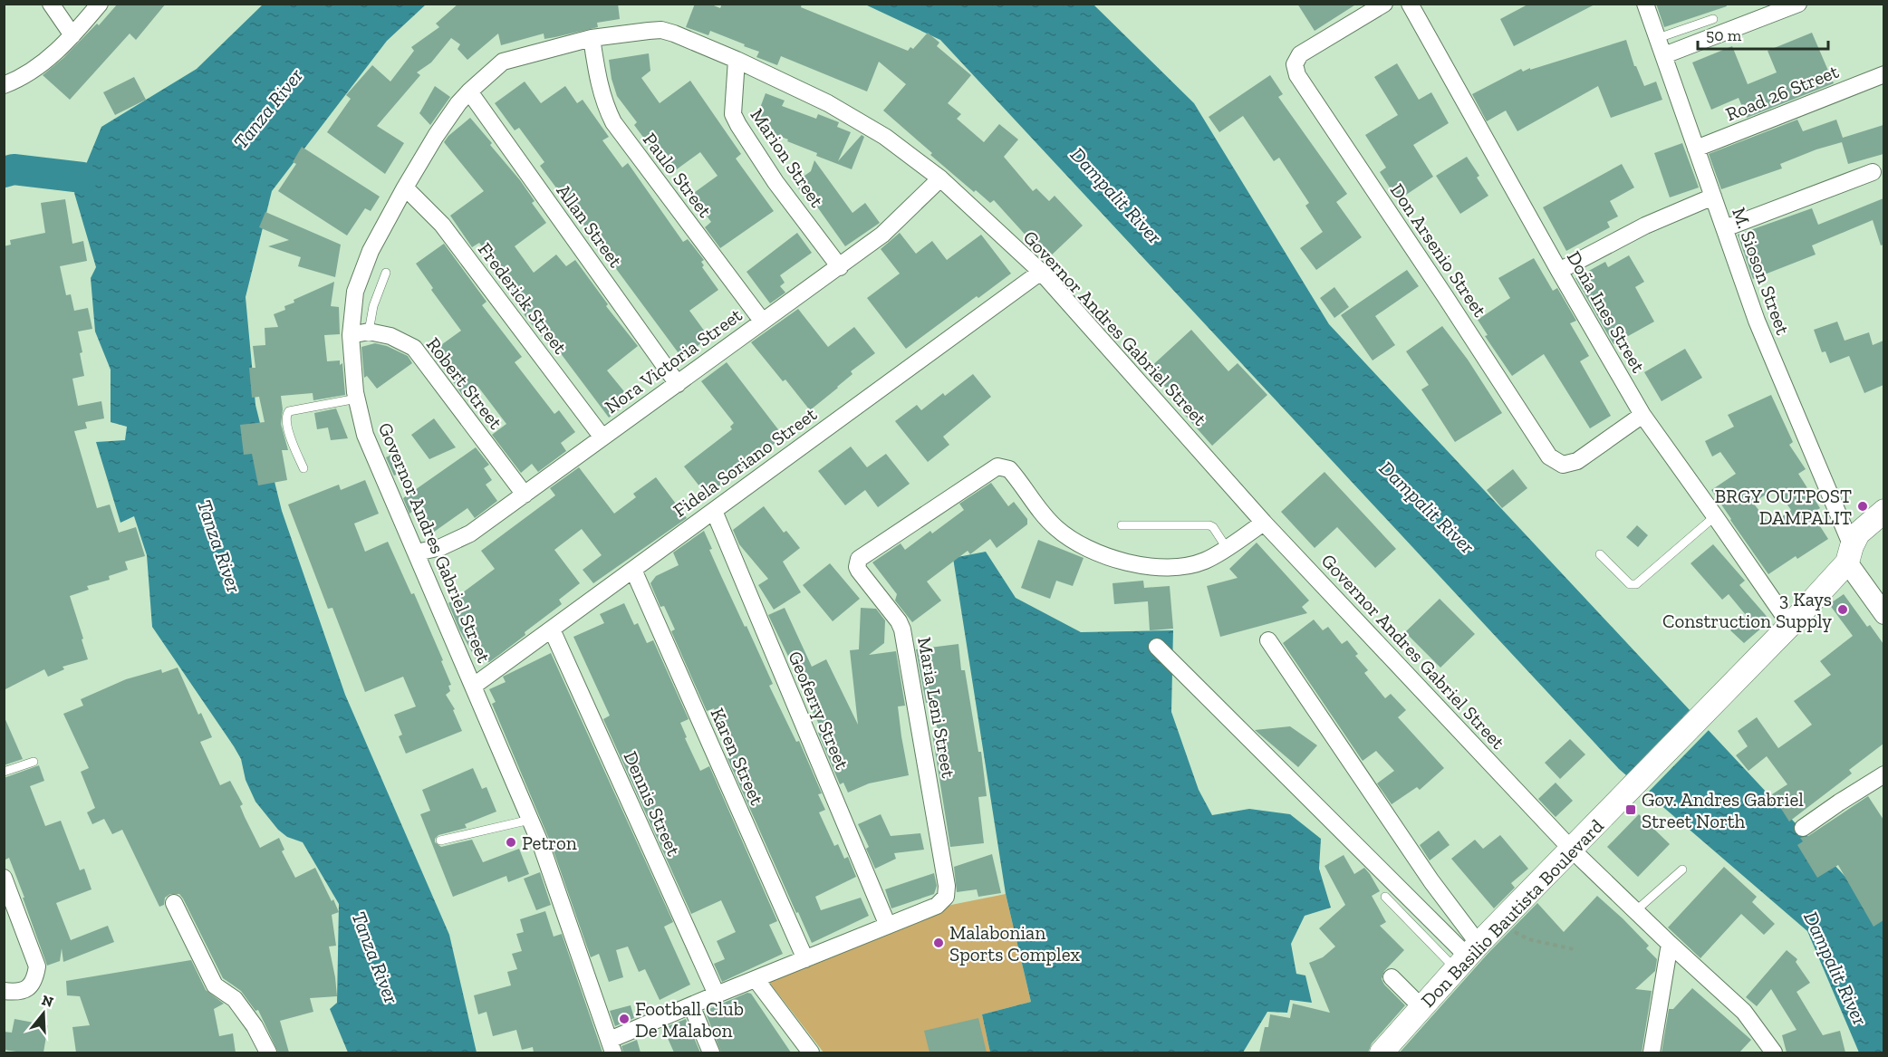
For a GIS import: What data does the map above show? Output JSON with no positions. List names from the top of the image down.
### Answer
{
  "streets": {
    "main road": ["Don Basilio Bautista Boulevard"],
    "street": [
      "Road 26 Street",
      "Marion Street",
      "Paulo Street",
      "Allan Street",
      "Don Arsenio Street",
      "M. Sioson Street",
      "Frederick Street",
      "Doña Ines Street",
      "Governor Andres Gabriel Street",
      "Nora Victoria Street",
      "Robert Street",
      "Fidela Soriano Street",
      "Maria Leni Street",
      "Geoferry Street",
      "Karen Street",
      "Dennis Street"
    ]
  },
  "crossings": [
    ["Road 26 Street", "M. Sioson Street"],
    ["Marion Street", "Governor Andres Gabriel Street"],
    ["Marion Street", "Nora Victoria Street"],
    ["Paulo Street", "Governor Andres Gabriel Street"],
    ["Paulo Street", "Nora Victoria Street"],
    ["Allan Street", "Governor Andres Gabriel Street"],
    ["Allan Street", "Nora Victoria Street"],
    ["Don Arsenio Street", "Doña Ines Street"],
    ["M. Sioson Street", "Don Basilio Bautista Boulevard"],
    ["Frederick Street", "Governor Andres Gabriel Street"],
    ["Frederick Street", "Nora Victoria Street"],
    ["Doña Ines Street", "Don Basilio Bautista Boulevard"],
    ["Governor Andres Gabriel Street", "Nora Victoria Street"],
    ["Governor Andres Gabriel Street", "Robert Street"],
    ["Governor Andres Gabriel Street", "Fidela Soriano Street"],
    ["Governor Andres Gabriel Street", "Maria Leni Street"],
    ["Governor Andres Gabriel Street", "Don Basilio Bautista Boulevard"],
    ["Nora Victoria Street", "Robert Street"],
    ["Fidela Soriano Street", "Geoferry Street"],
    ["Fidela Soriano Street", "Karen Street"],
    ["Fidela Soriano Street", "Dennis Street"],
    ["Maria Leni Street", "Geoferry Street"],
    ["Maria Leni Street", "Karen Street"],
    ["Maria Leni Street", "Dennis Street"]
  ],
  "water": ["Tanza River", "Dampalit River"],
  "places": {
    "other": [
      "BRGY OUTPOST DAMPALIT",
      "3 Kays Construction Supply",
      "Petron",
      "Malabonian Sports Complex",
      "Football Club De Malabon"
    ],
    "transit": ["Gov. Andres Gabriel Street North"]
  },
  "scale_bar": "50 m",
  "north": "top"
}
